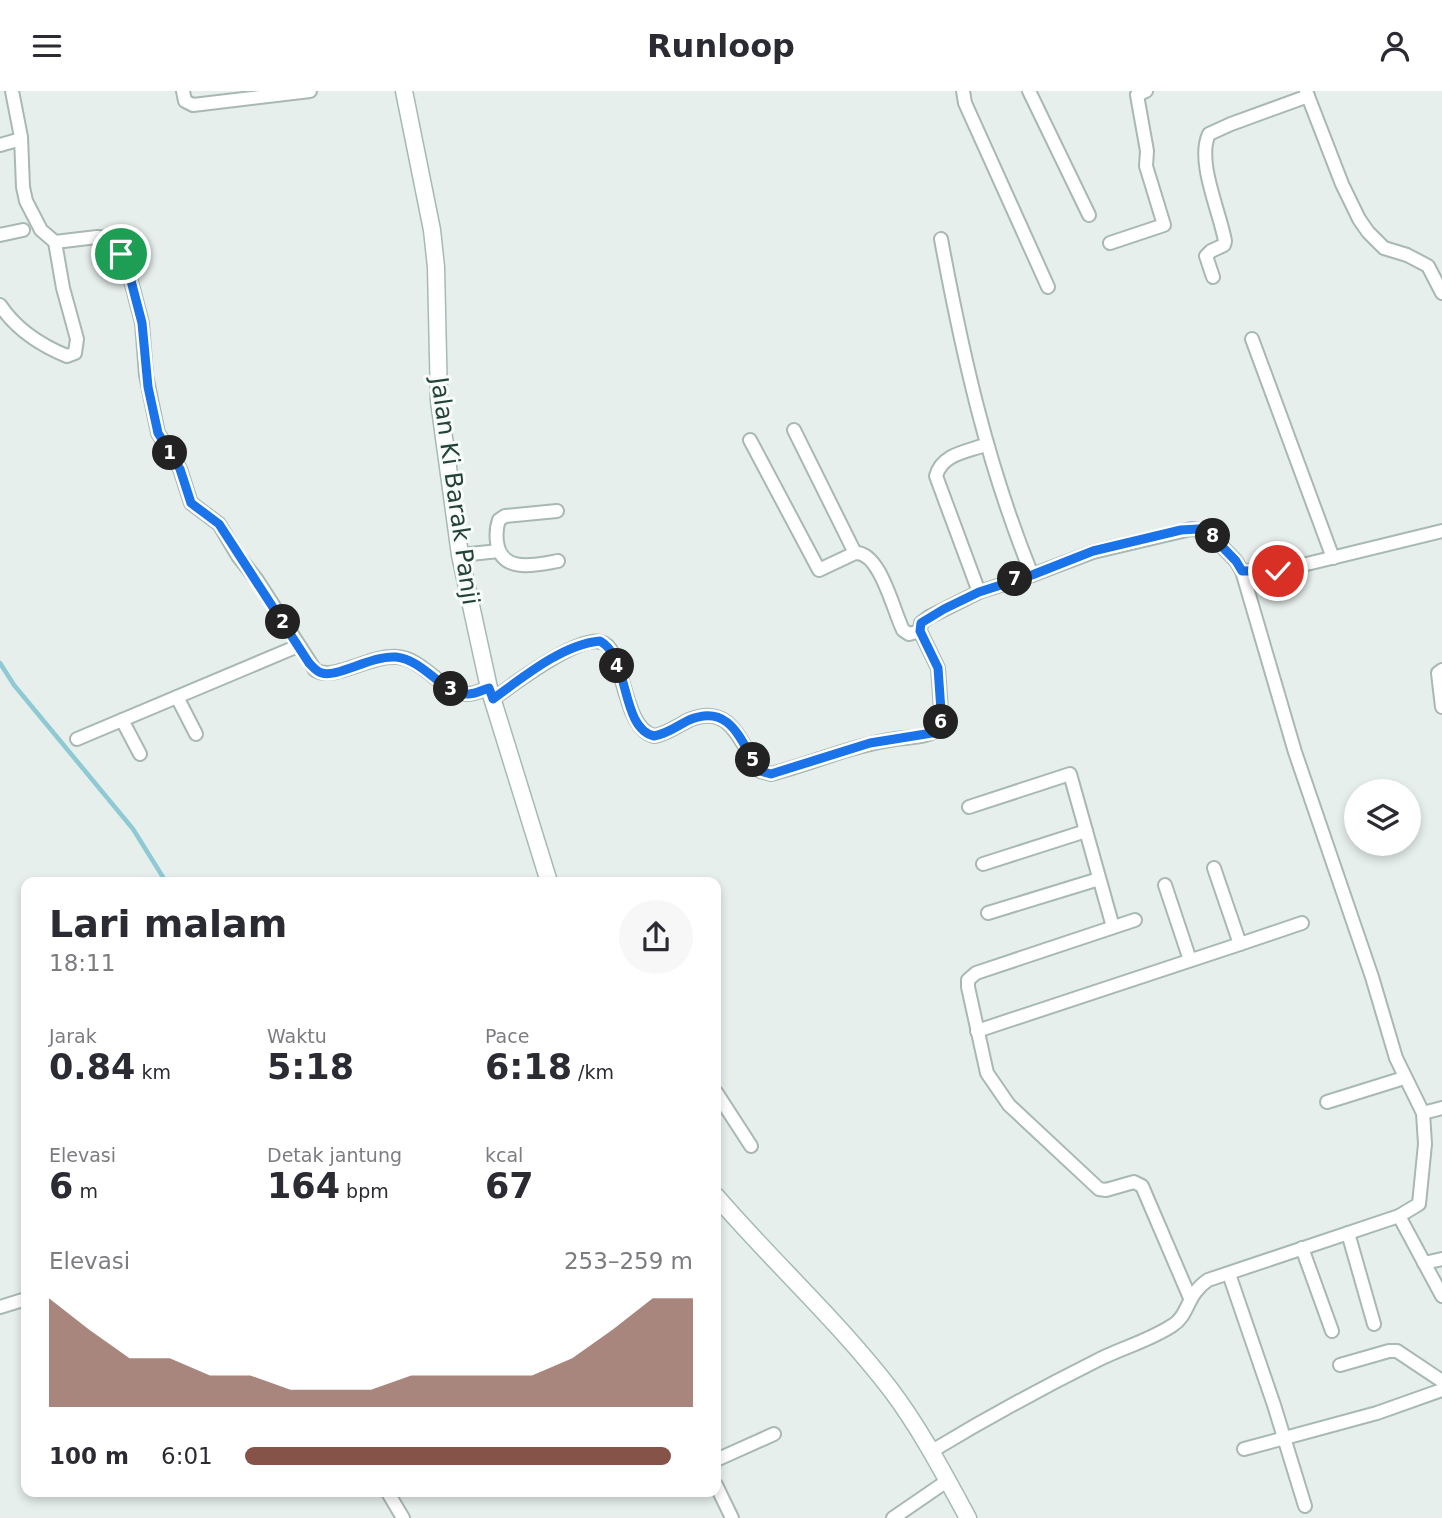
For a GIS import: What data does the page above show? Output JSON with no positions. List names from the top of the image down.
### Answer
{
  "streets": {
    "street": ["Jalan Ki Barak Panji"]
  },
  "page": {
    "header": "Runloop",
    "pins": [
      "1",
      "8",
      "7",
      "2",
      "4",
      "3",
      "6",
      "5"
    ],
    "heading": ["Lari malam", "18:11"],
    "stats": [
      ["Jarak", "0.84 km"],
      ["Waktu", "5:18"],
      ["Pace", "6:18 /km"],
      ["Elevasi", "6 m"],
      ["Detak jantung", "164 bpm"],
      ["kcal", "67"]
    ],
    "chart": ["Elevasi", "253–259 m"],
    "list": [
      {
        "name": "100 m",
        "note": "6:01"
      }
    ]
  }
}
